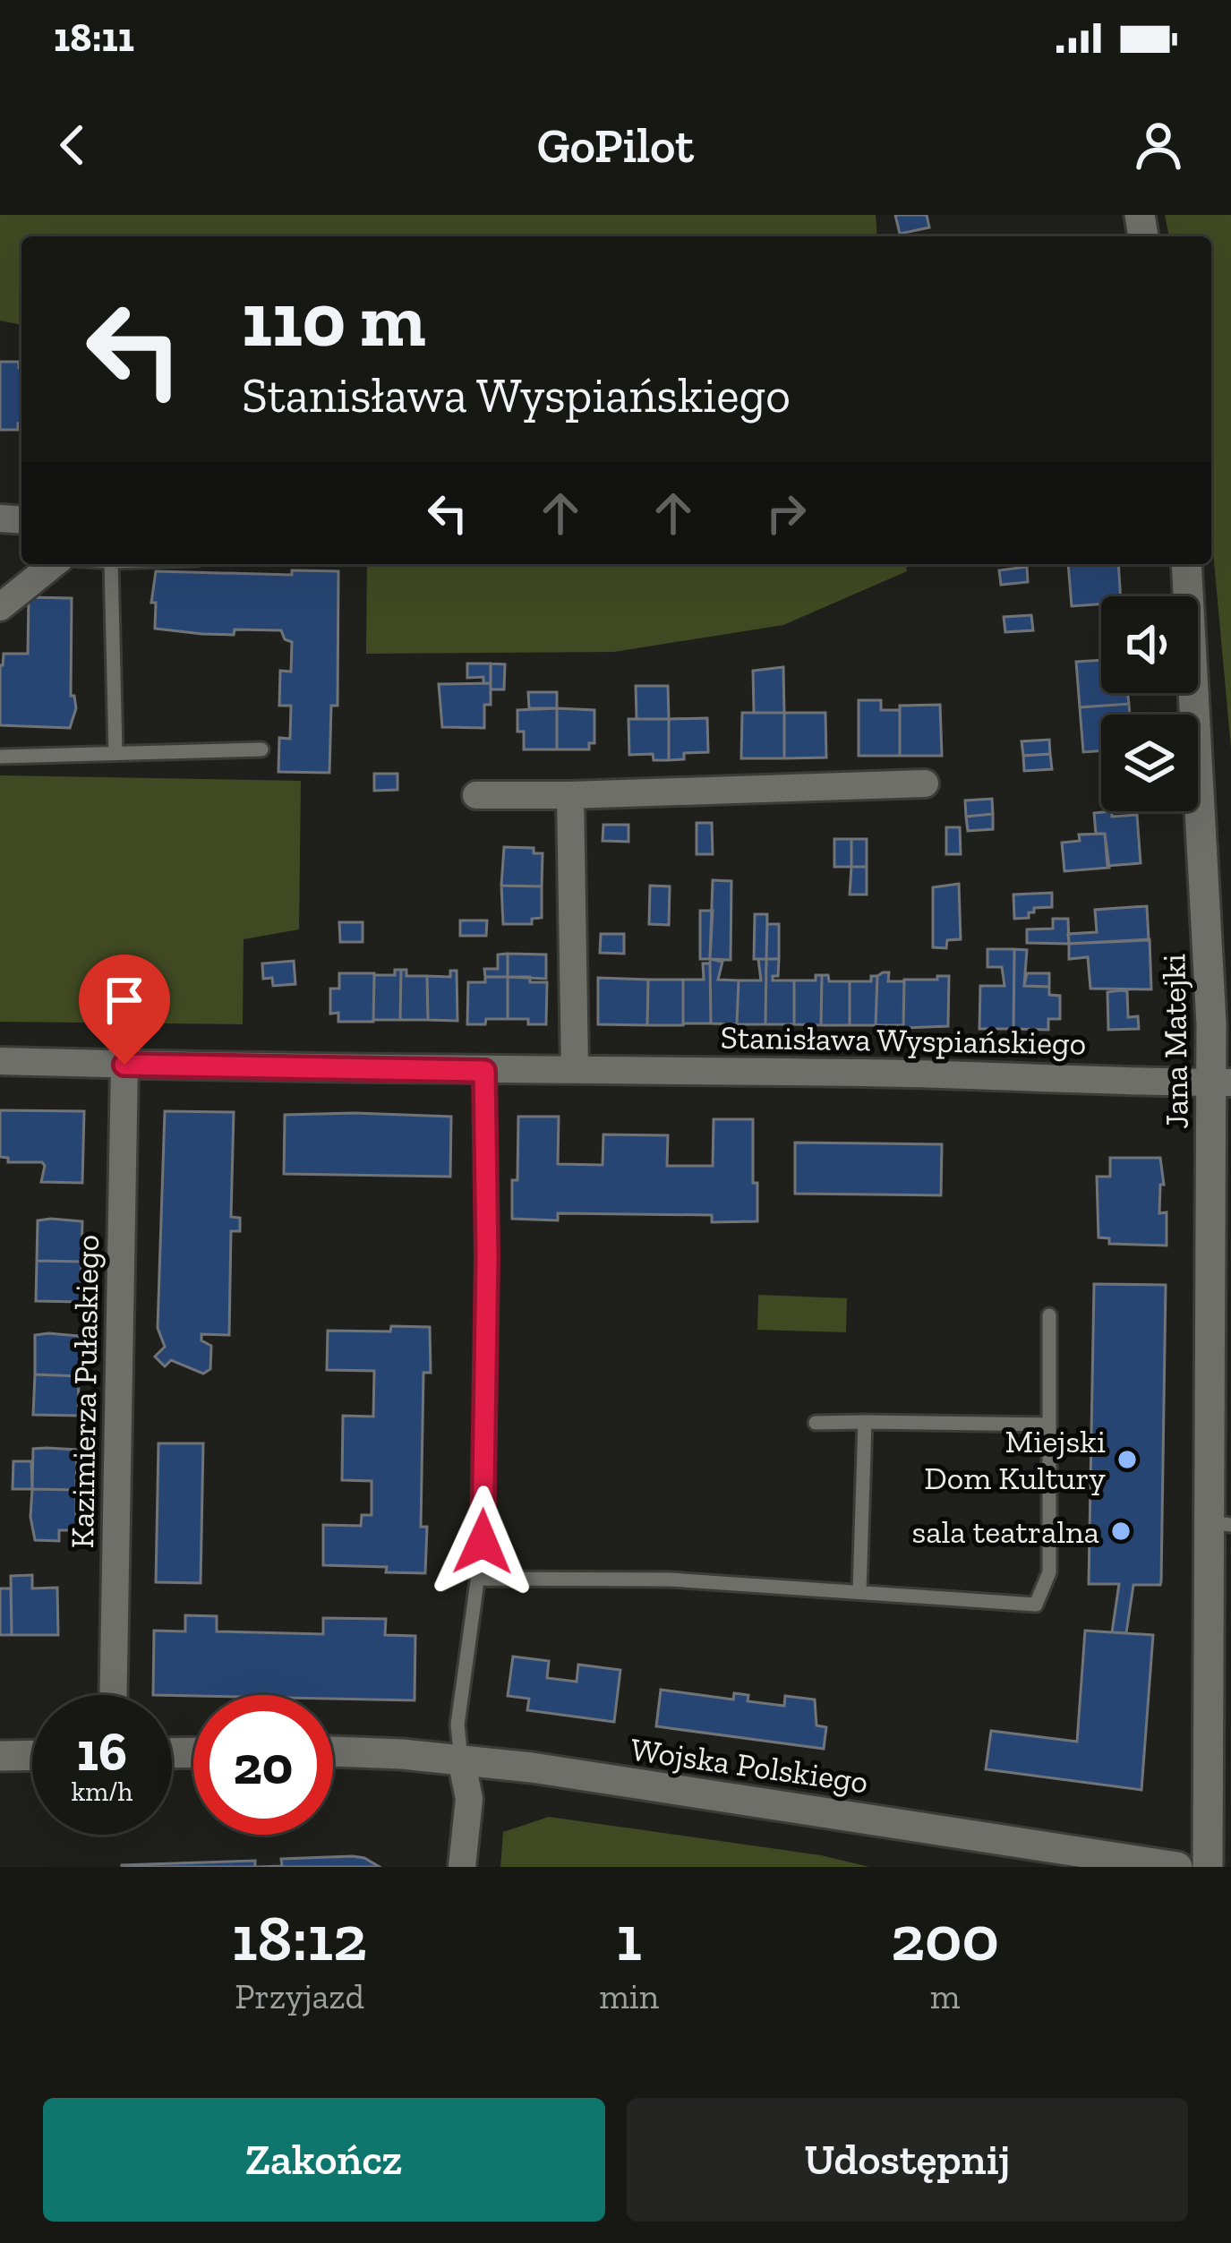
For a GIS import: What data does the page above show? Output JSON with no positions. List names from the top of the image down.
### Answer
{
  "streets": {
    "street": [
      "Stanisława Wyspiańskiego",
      "Jana Matejki",
      "Kazimierza Pułaskiego",
      "Wojska Polskiego"
    ]
  },
  "crossings": [
    ["Stanisława Wyspiańskiego", "Jana Matejki"],
    ["Stanisława Wyspiańskiego", "Kazimierza Pułaskiego"]
  ],
  "places": ["Miejski Dom Kultury", "sala teatralna"],
  "page": {
    "status": "18:11",
    "header": "GoPilot",
    "turn": ["110 m", "Stanisława Wyspiańskiego"],
    "speed": "16 km/h",
    "limit": "20",
    "eta": [
      "18:12",
      "Przyjazd",
      "1",
      "min",
      "200",
      "m"
    ],
    "buttons": ["Zakończ", "Udostępnij"]
  }
}
